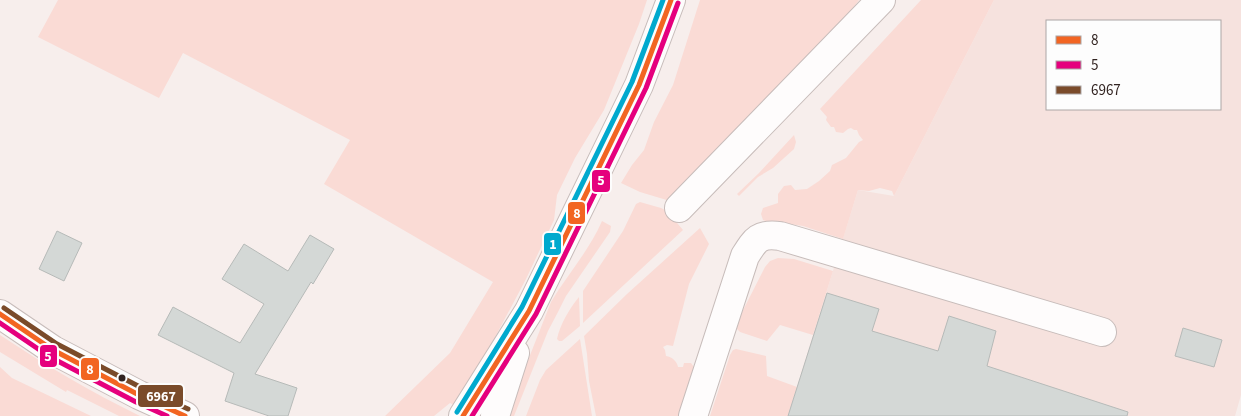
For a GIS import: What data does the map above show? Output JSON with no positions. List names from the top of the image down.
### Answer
{
  "lines": [
    "transit line 8",
    "transit line 1",
    "transit line 5",
    "transit line 6967"
  ],
  "legend": ["8", "5", "6967"]
}
